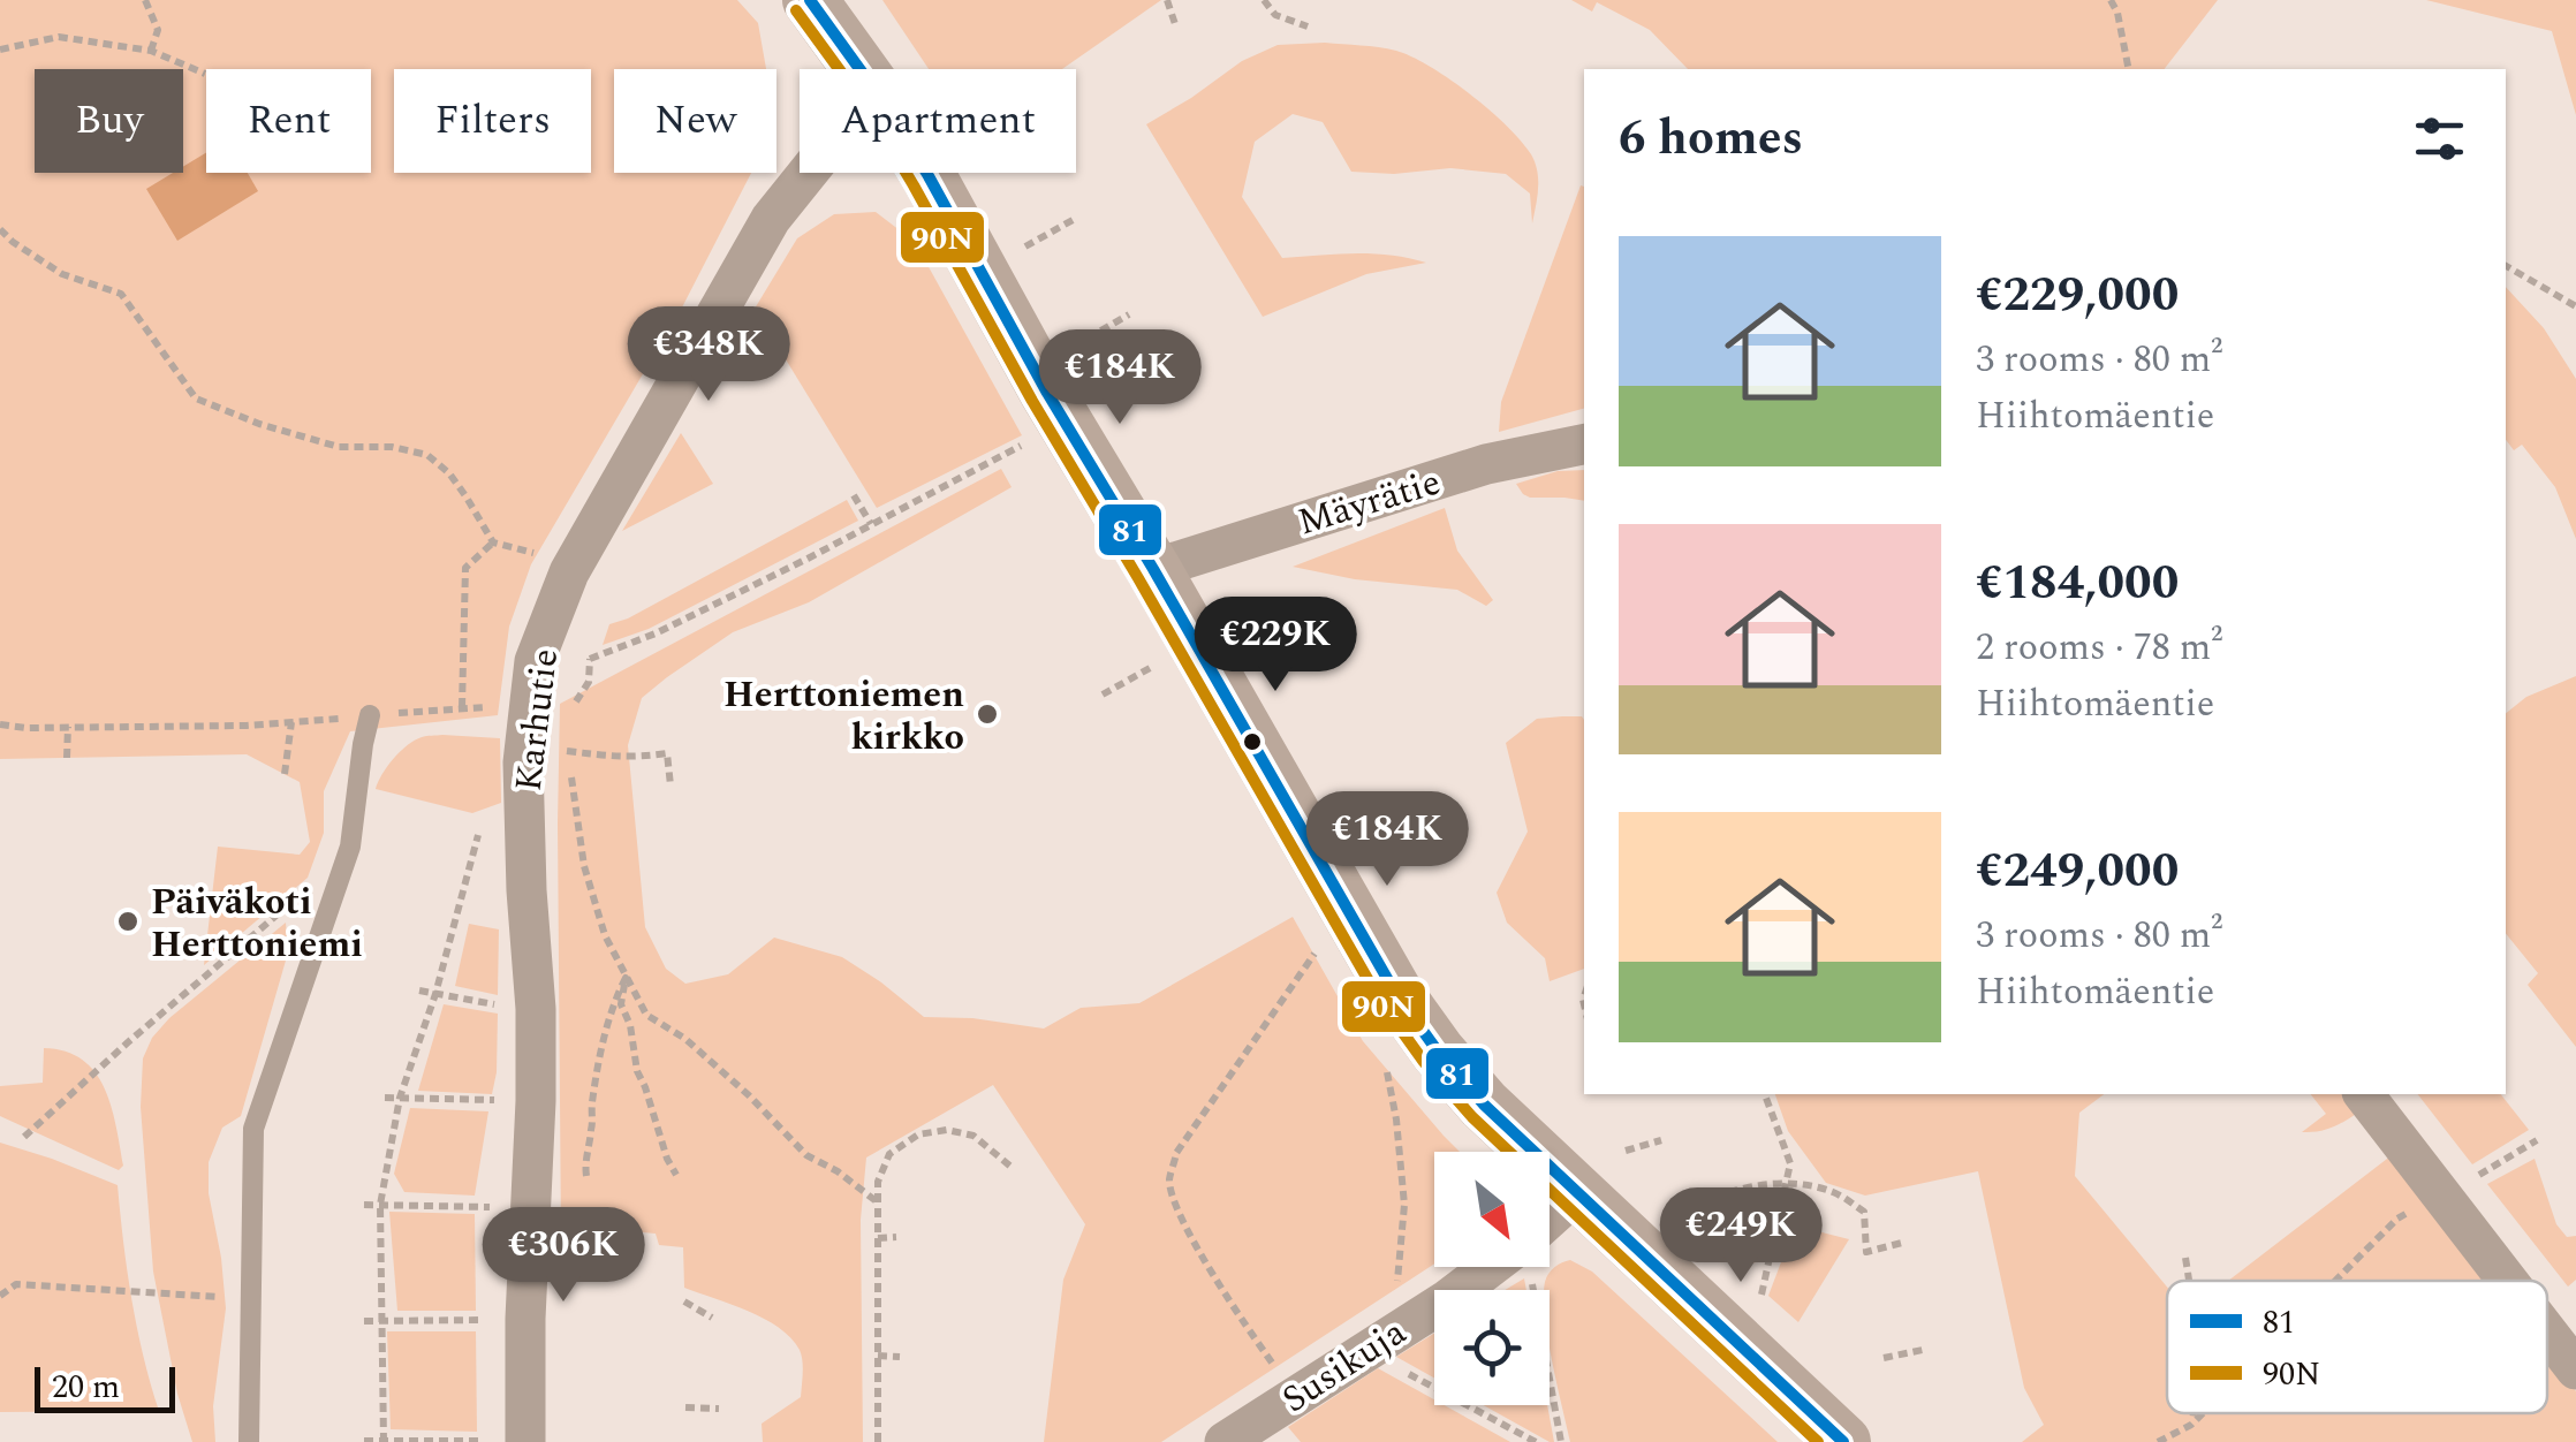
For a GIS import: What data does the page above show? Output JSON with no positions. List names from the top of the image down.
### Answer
{
  "streets": {
    "street": ["Mäyrätie", "Karhutie", "Susikuja"]
  },
  "places": ["Herttoniemen kirkko", "Päiväkoti Herttoniemi"],
  "lines": ["transit line 81", "transit line 90N"],
  "legend": ["81", "90N"],
  "scale_bar": "20 m",
  "north": "bottom right",
  "page": {
    "chip": [
      "Buy",
      "Rent",
      "Filters",
      "New",
      "Apartment"
    ],
    "heading": "6 homes",
    "list": [
      {
        "name": "€229,000",
        "note": "3 rooms · 80 m² · Hiihtomäentie"
      },
      {
        "name": "€184,000",
        "note": "2 rooms · 78 m² · Hiihtomäentie"
      },
      {
        "name": "€249,000",
        "note": "3 rooms · 80 m² · Hiihtomäentie"
      }
    ],
    "price": [
      "€348K",
      "€184K",
      "€229K",
      "€184K",
      "€249K",
      "€306K"
    ],
    "scale": "20 m"
  }
}
